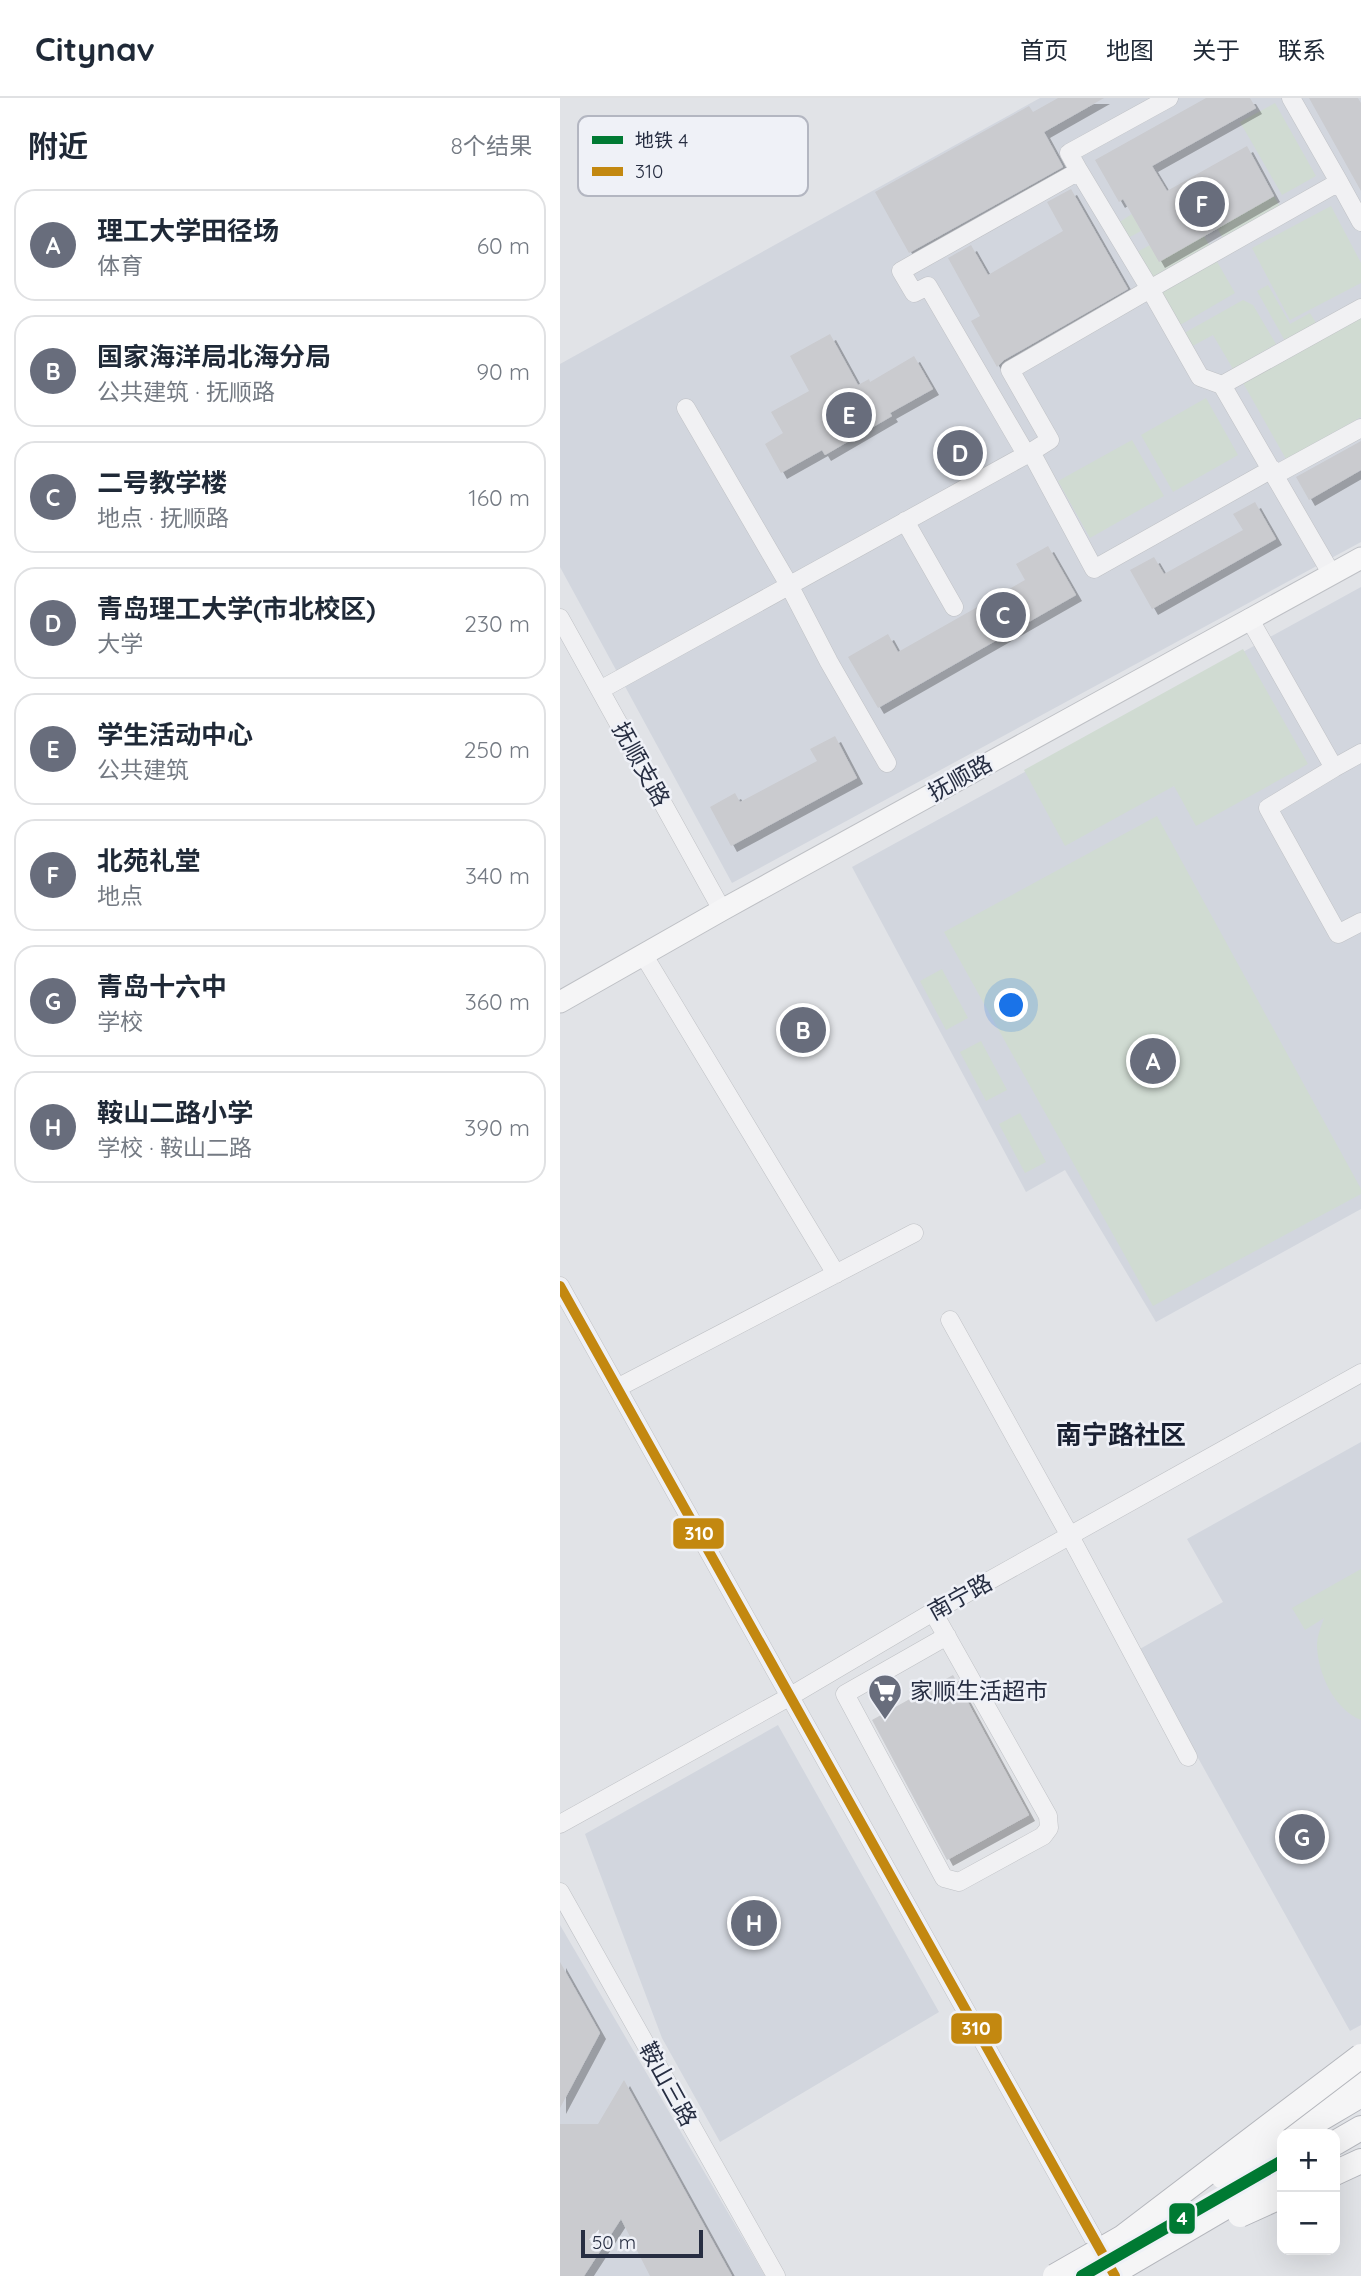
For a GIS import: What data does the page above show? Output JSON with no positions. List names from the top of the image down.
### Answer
{
  "streets": {
    "main road": ["抚顺路"],
    "street": ["抚顺支路", "南宁路", "鞍山三路"]
  },
  "crossings": [
    ["抚顺支路", "抚顺路"]
  ],
  "districts": ["南宁路社区"],
  "places": {
    "supermarket": ["家顺生活超市"]
  },
  "lines": ["transit line 310", "metro line 4"],
  "legend": ["地铁 4", "310"],
  "scale_bar": "50 m",
  "page": {
    "header": "Citynav",
    "nav": [
      "首页",
      "地图",
      "关于",
      "联系"
    ],
    "heading": ["附近", "8个结果"],
    "pins": [
      "F",
      "E",
      "D",
      "C",
      "B",
      "A",
      "G",
      "H"
    ],
    "list": [
      {
        "mark": "A",
        "name": "理工大学田径场",
        "note": "体育",
        "value": "60 m"
      },
      {
        "mark": "B",
        "name": "国家海洋局北海分局",
        "note": "公共建筑 · 抚顺路",
        "value": "90 m"
      },
      {
        "mark": "C",
        "name": "二号教学楼",
        "note": "地点 · 抚顺路",
        "value": "160 m"
      },
      {
        "mark": "D",
        "name": "青岛理工大学(市北校区)",
        "note": "大学",
        "value": "230 m"
      },
      {
        "mark": "E",
        "name": "学生活动中心",
        "note": "公共建筑",
        "value": "250 m"
      },
      {
        "mark": "F",
        "name": "北苑礼堂",
        "note": "地点",
        "value": "340 m"
      },
      {
        "mark": "G",
        "name": "青岛十六中",
        "note": "学校",
        "value": "360 m"
      },
      {
        "mark": "H",
        "name": "鞍山二路小学",
        "note": "学校 · 鞍山二路",
        "value": "390 m"
      }
    ],
    "map_buttons": ["+", "−"],
    "scale": "50 m"
  }
}
